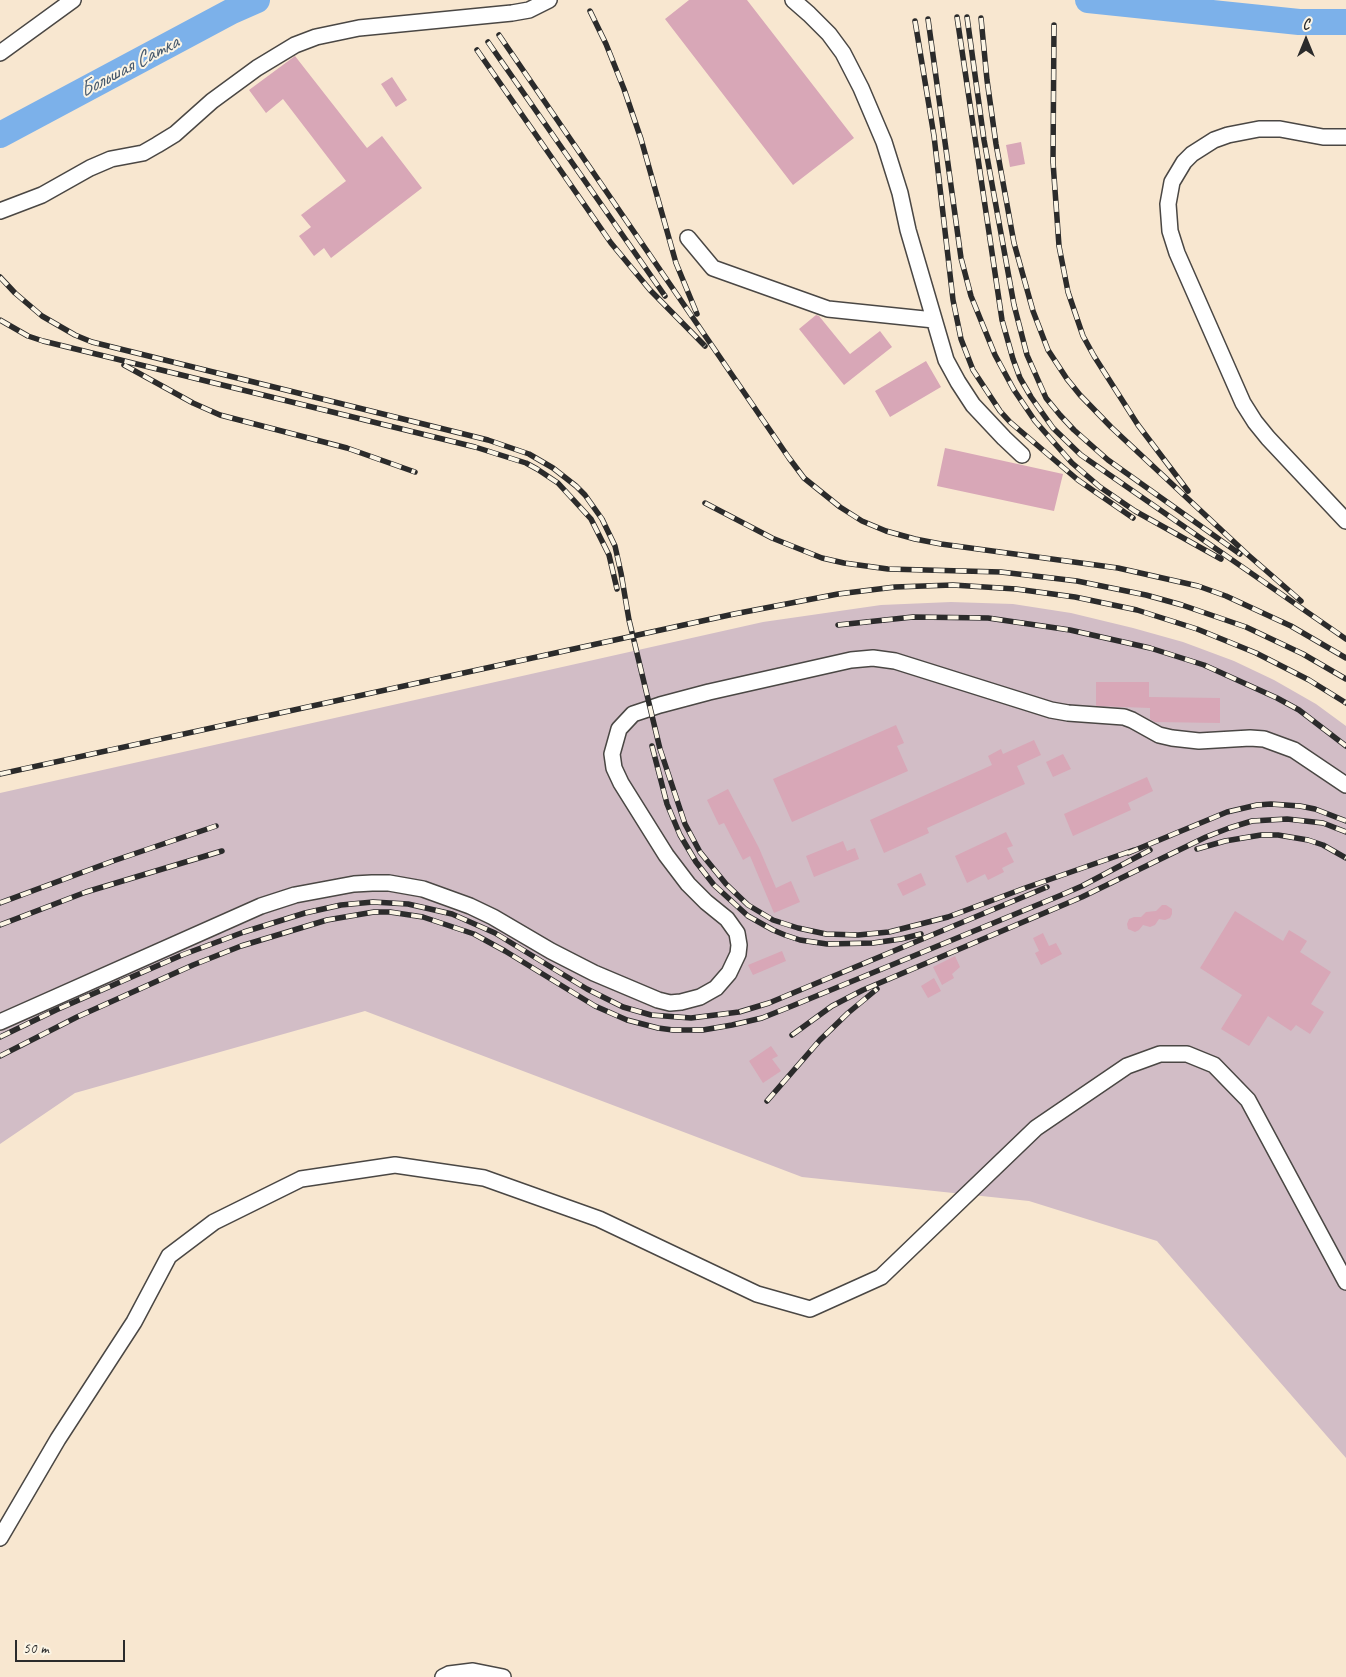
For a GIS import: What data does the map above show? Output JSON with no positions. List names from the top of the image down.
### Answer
{
  "water": ["Большая Сатка"],
  "scale_bar": "50 m",
  "north": "top"
}
